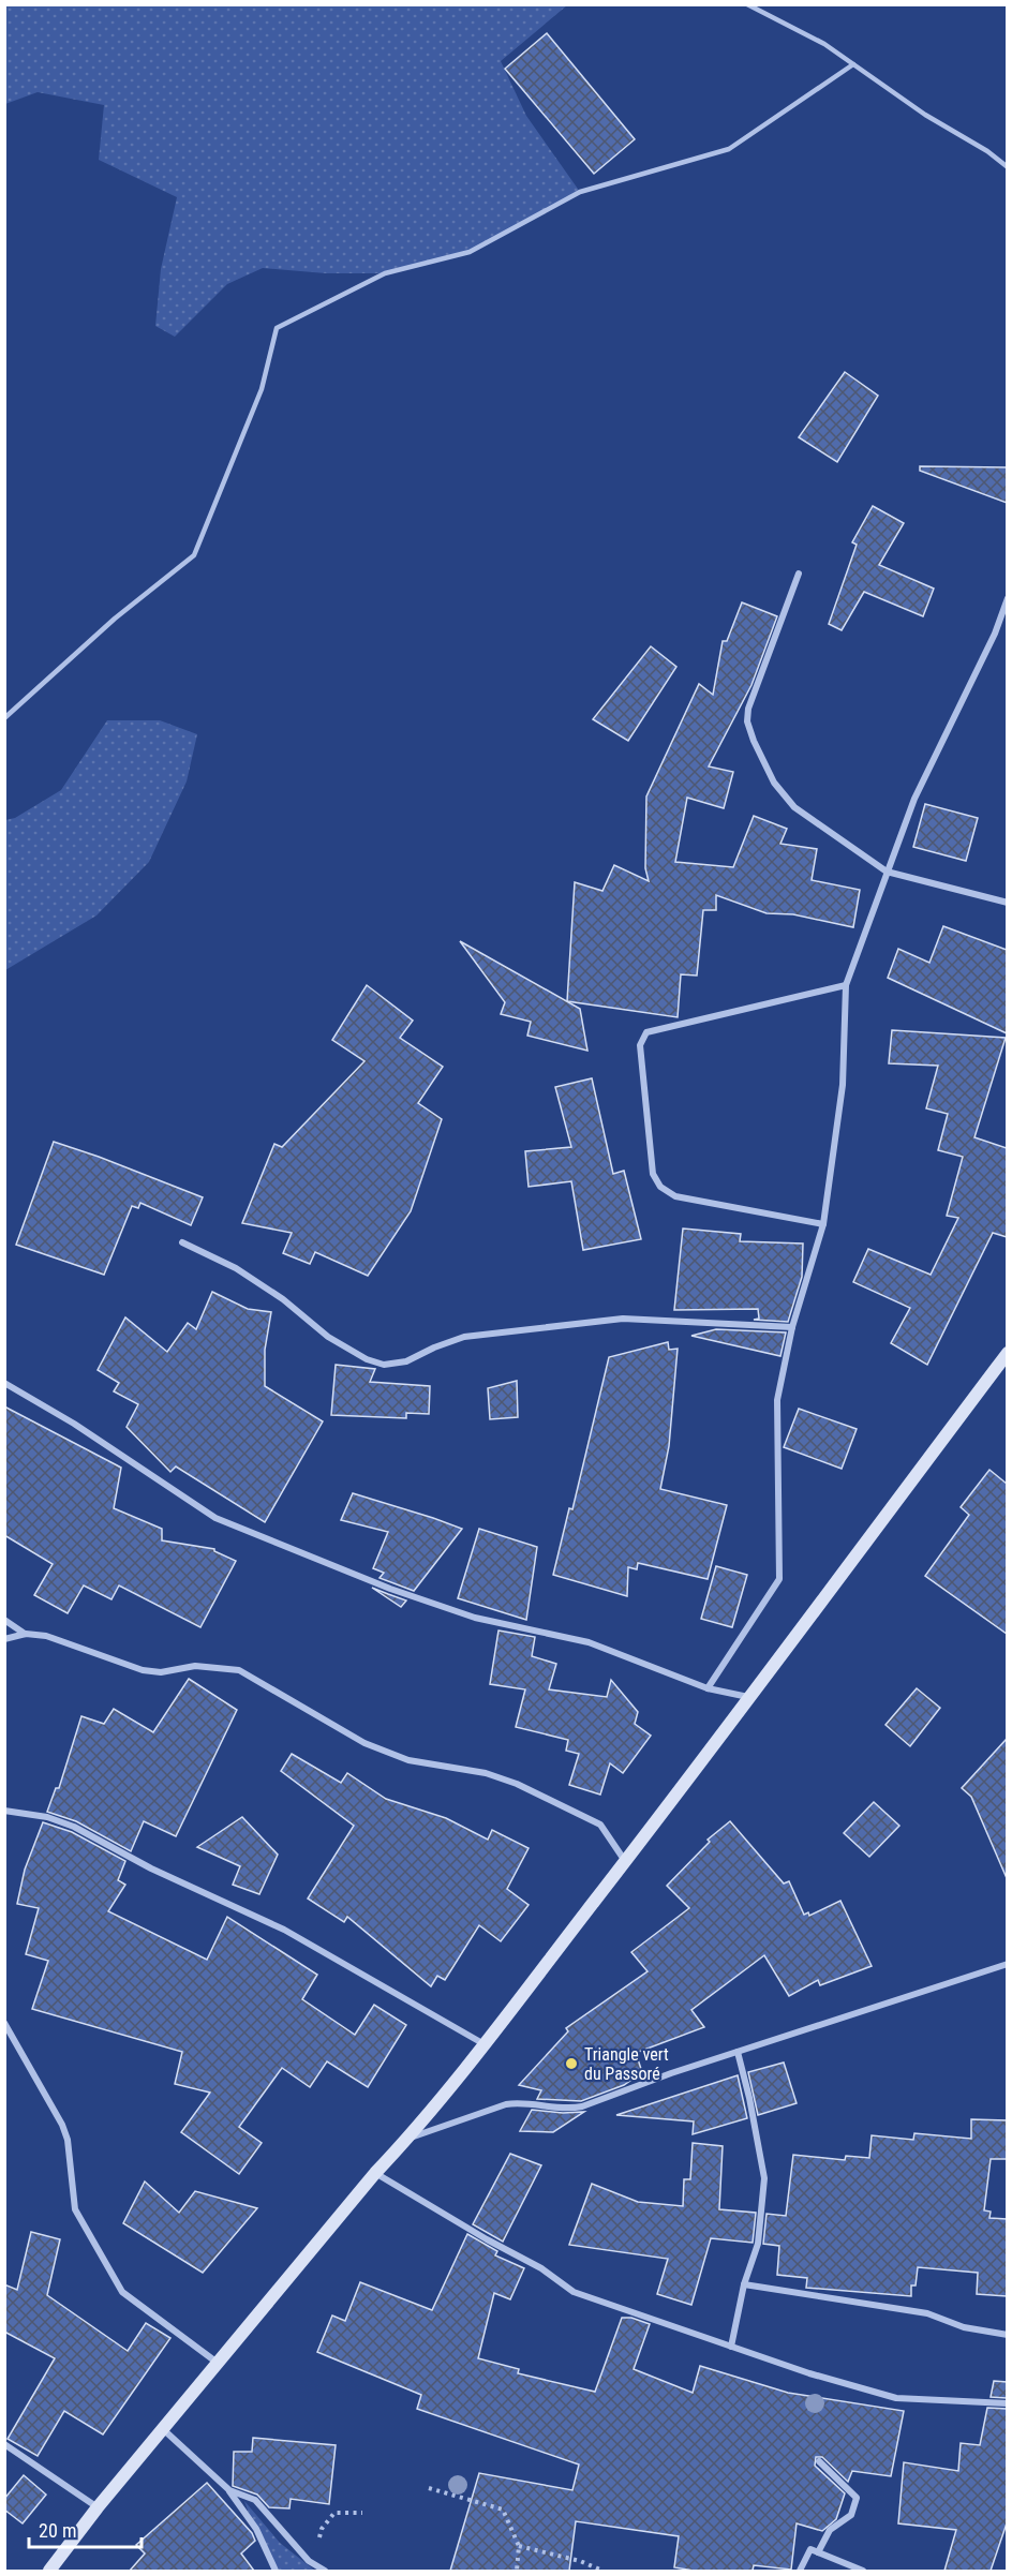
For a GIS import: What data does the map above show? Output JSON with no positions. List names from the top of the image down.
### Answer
{
  "places": ["Triangle vert du Passoré"],
  "scale_bar": "20 m"
}
